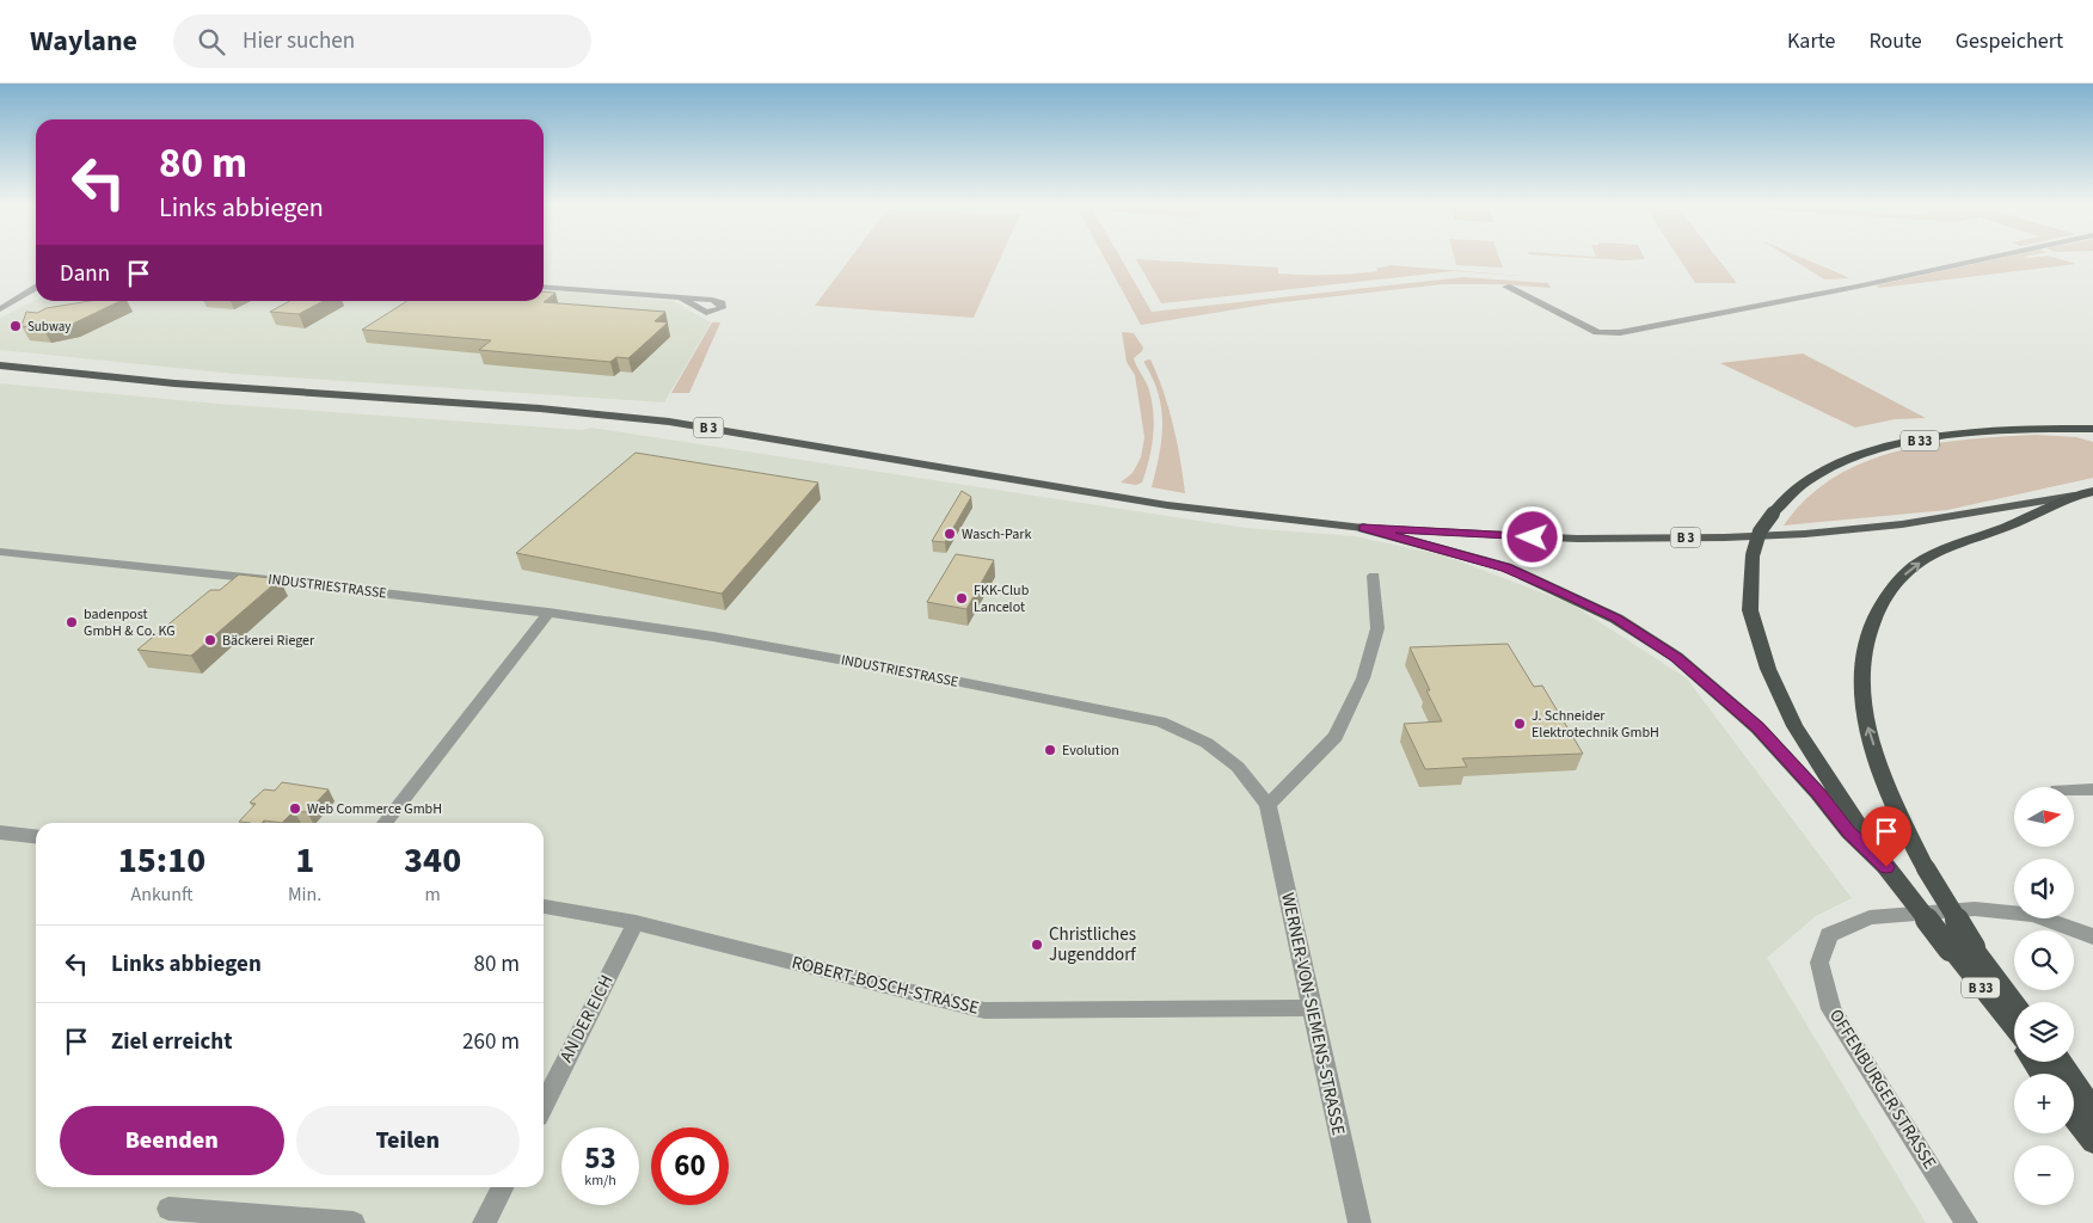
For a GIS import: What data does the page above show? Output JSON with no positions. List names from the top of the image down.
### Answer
{
  "streets": {
    "highway": ["B 3", "B 33"],
    "street": [
      "INDUSTRIESTRASSE",
      "ROBERT-BOSCH-STRASSE",
      "WERNER-VON-SIEMENS-STRASSE",
      "AN DER EICH",
      "OFFENBURGER STRASSE"
    ]
  },
  "crossings": [
    ["B 3", "B 33"],
    ["INDUSTRIESTRASSE", "WERNER-VON-SIEMENS-STRASSE"],
    ["ROBERT-BOSCH-STRASSE", "WERNER-VON-SIEMENS-STRASSE"],
    ["ROBERT-BOSCH-STRASSE", "AN DER EICH"]
  ],
  "places": [
    "Subway",
    "Wasch-Park",
    "FKK-Club Lancelot",
    "badenpost GmbH & Co. KG",
    "Bäckerei Rieger",
    "J. Schneider Elektrotechnik GmbH",
    "Evolution",
    "Web Commerce GmbH",
    "Christliches Jugenddorf"
  ],
  "north": "right",
  "page": {
    "header": "Waylane",
    "search": "Hier suchen",
    "nav": ["Karte", "Route", "Gespeichert"],
    "turn": ["80 m", "Links abbiegen"],
    "then": "Dann",
    "map_buttons": ["+", "−"],
    "eta": [
      "15:10",
      "Ankunft",
      "1",
      "Min.",
      "340",
      "m"
    ],
    "list": [
      {
        "name": "Links abbiegen",
        "value": "80 m"
      },
      {
        "name": "Ziel erreicht",
        "value": "260 m"
      }
    ],
    "buttons": ["Beenden", "Teilen"],
    "speed": "53 km/h",
    "limit": "60"
  }
}
